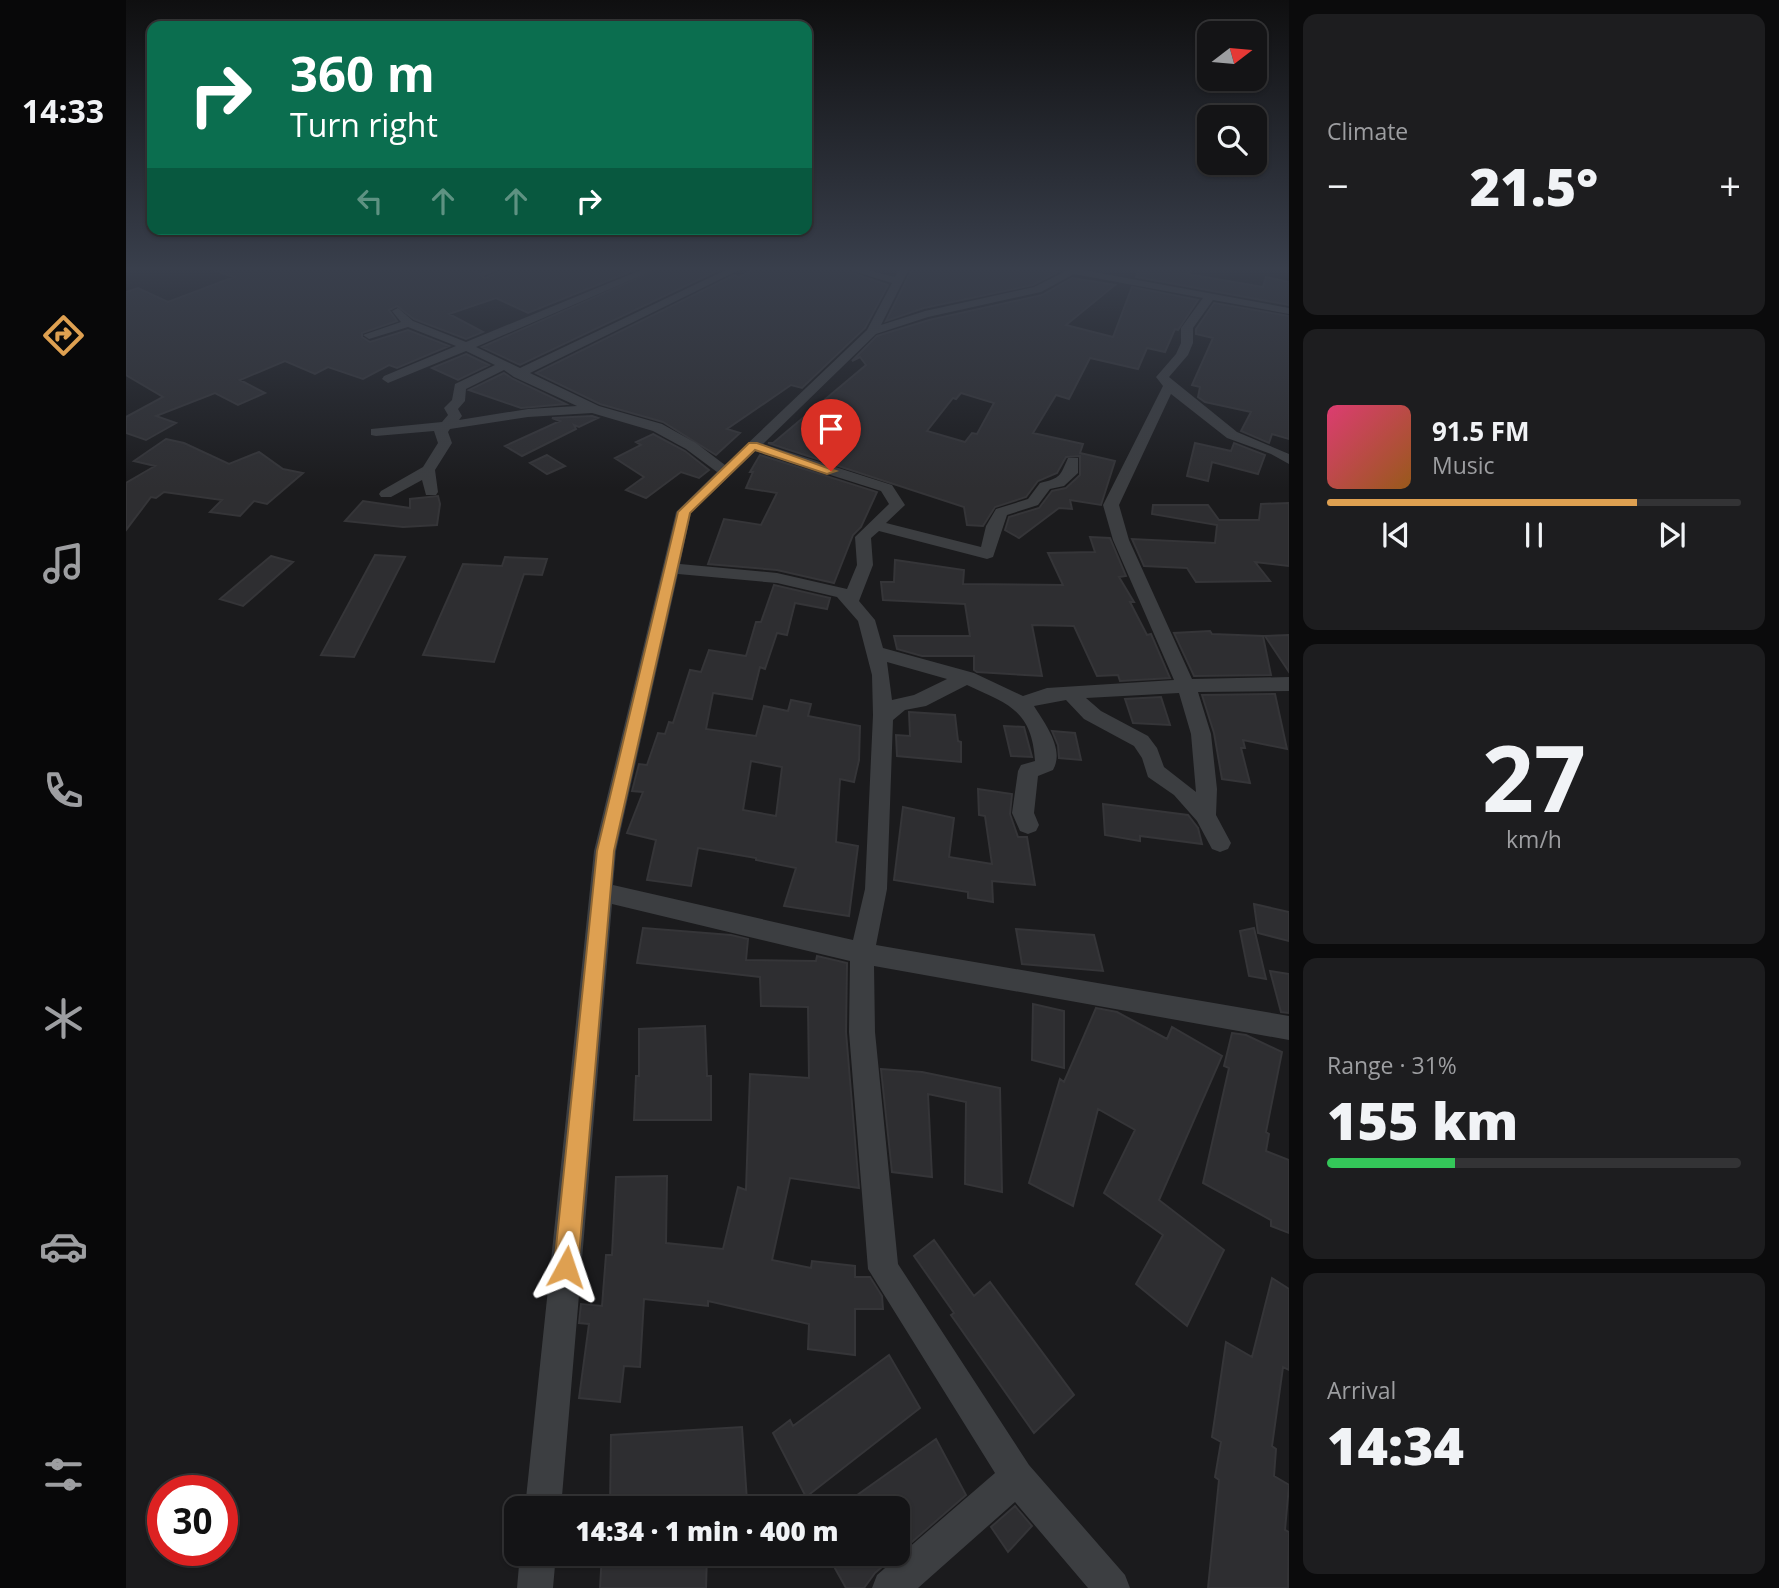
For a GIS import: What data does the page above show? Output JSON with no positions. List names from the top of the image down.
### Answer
{
  "north": "right",
  "page": {
    "tabs": "14:33",
    "tile": [
      "Climate",
      ["27", "km/h"],
      ["Range · 31%", "155 km"],
      ["Arrival", "14:34"]
    ],
    "turn": ["360 m", "Turn right"],
    "heat": ["−", "21.5°", "+"],
    "song": ["91.5 FM", "Music"],
    "limit": "30",
    "trip": "14:34 · 1 min · 400 m"
  }
}
